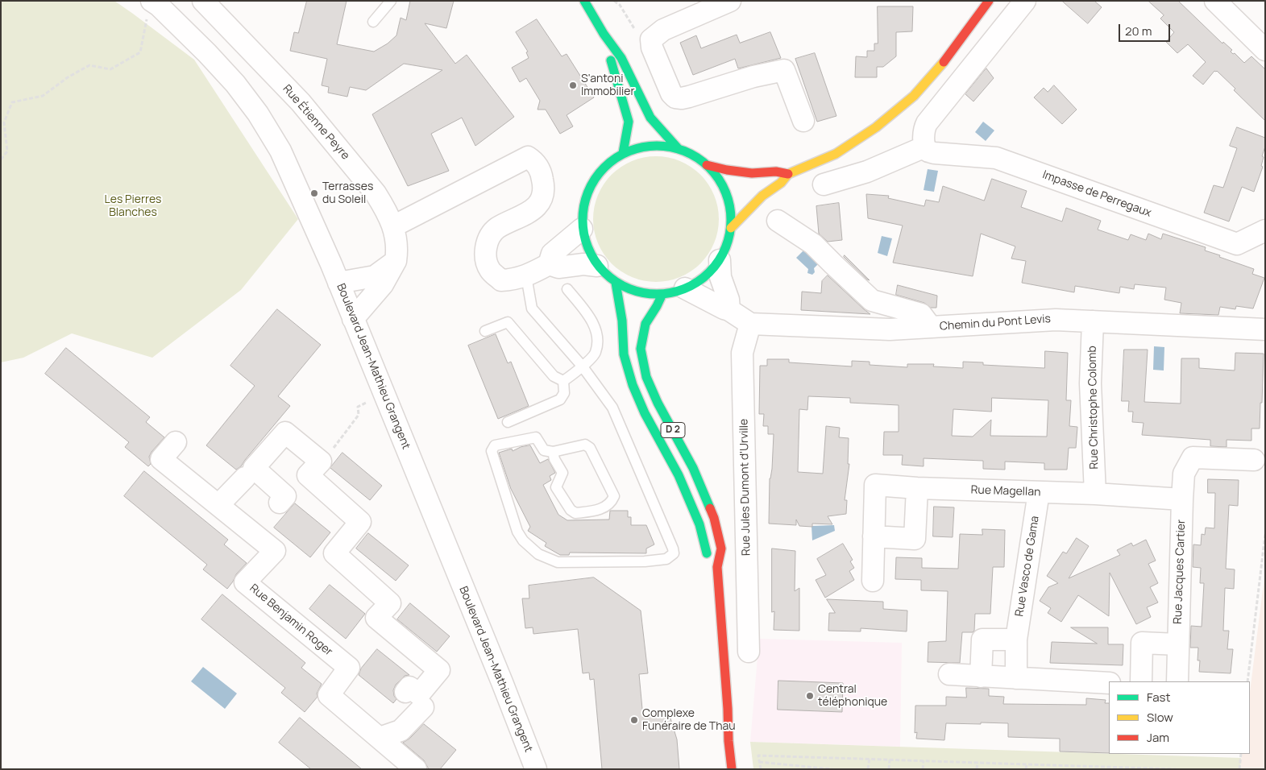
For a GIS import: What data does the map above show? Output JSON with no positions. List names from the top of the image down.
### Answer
{
  "streets": {
    "main road": ["D 2"],
    "street": [
      "Rue Étienne Peyre",
      "Impasse de Perregaux",
      "Chemin du Pont Levis",
      "Boulevard Jean-Mathieu Grangent",
      "Rue Christophe Colomb",
      "Rue Jules Dumont d'Urville",
      "Rue Magellan",
      "Rue Vasco de Gama",
      "Rue Jacques Cartier",
      "Rue Benjamin Roger"
    ]
  },
  "crossings": [
    ["Chemin du Pont Levis", "Rue Christophe Colomb"],
    ["Chemin du Pont Levis", "Rue Jules Dumont d'Urville"],
    ["Rue Christophe Colomb", "Rue Magellan"],
    ["Rue Magellan", "Rue Vasco de Gama"],
    ["Rue Magellan", "Rue Jacques Cartier"]
  ],
  "parks": ["Les Pierres Blanches"],
  "places": [
    "S'antoni Immobilier",
    "Terrasses du Soleil",
    "Central téléphonique",
    "Complexe Funéraire de Thau"
  ],
  "legend": ["Fast", "Slow", "Jam"],
  "scale_bar": "20 m"
}
